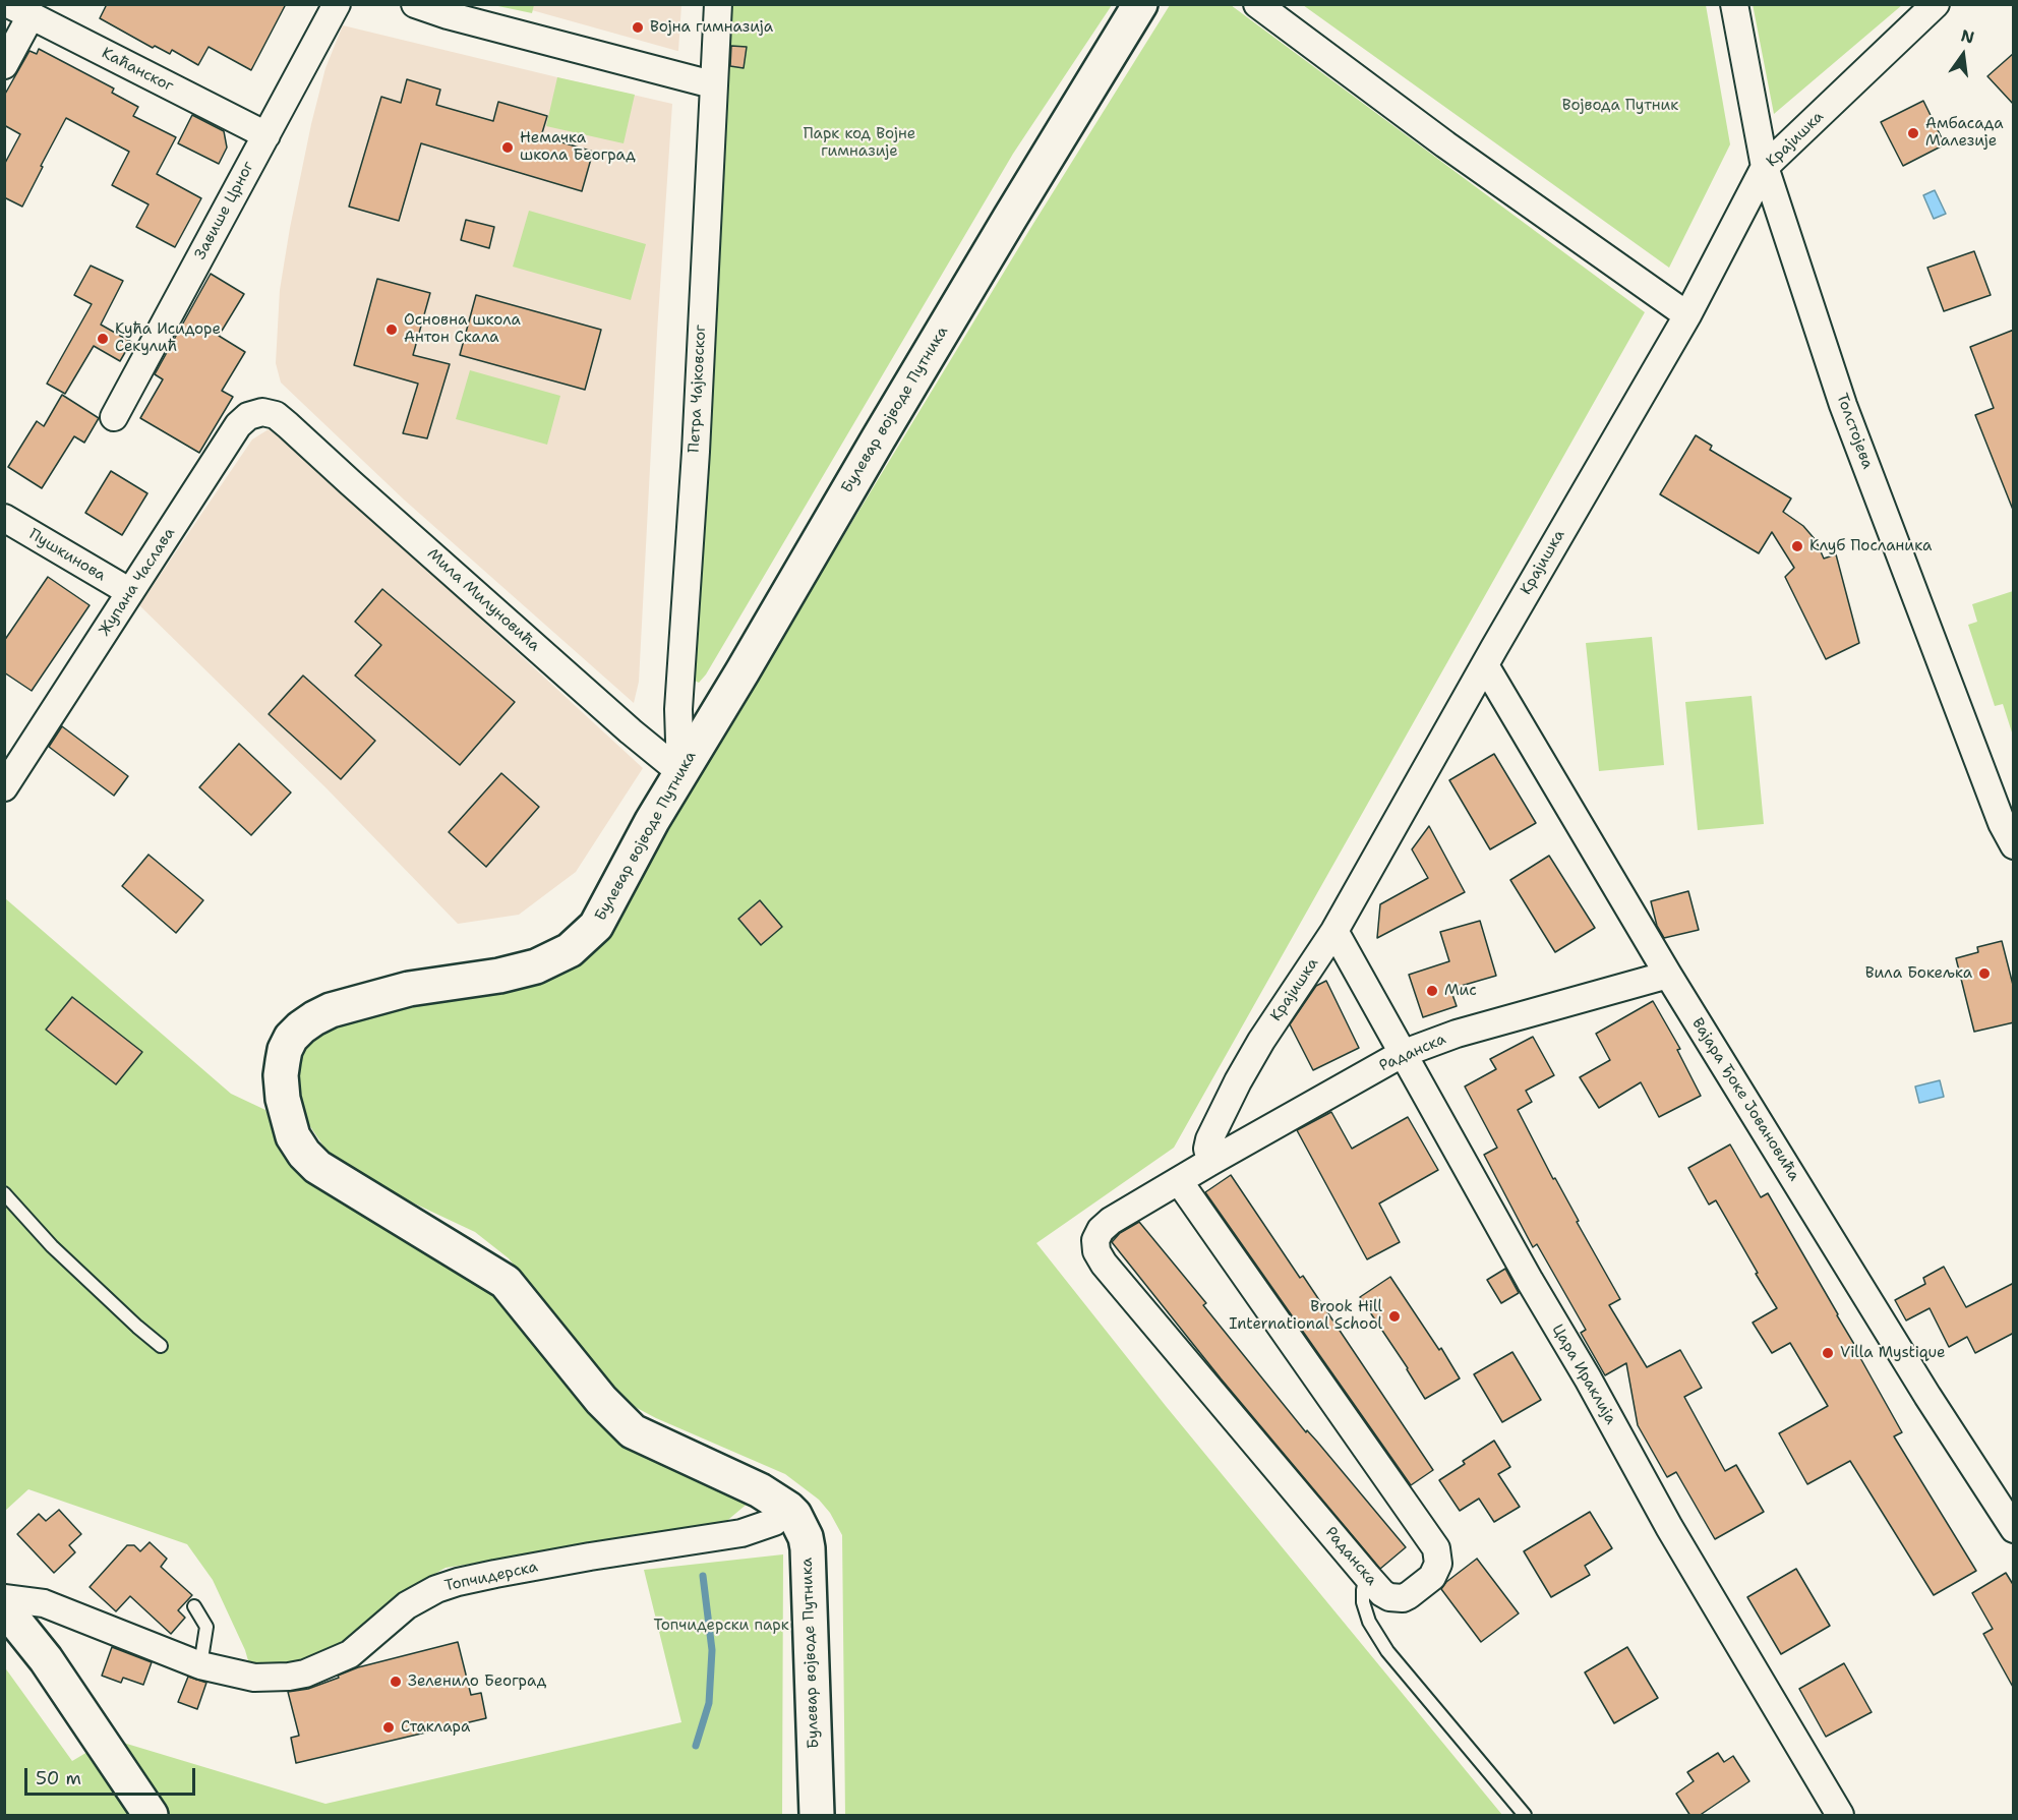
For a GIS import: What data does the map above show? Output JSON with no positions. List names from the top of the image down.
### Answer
{
  "streets": {
    "street": [
      "Каћанског",
      "Крајишка",
      "Завише Црног",
      "Петра Чајковског",
      "Булевар војводе Путника",
      "Толстојева",
      "Пушкинова",
      "Жупана Часлава",
      "Мила Милуновића",
      "Раданска",
      "Вајара Ђоке Јовановића",
      "Цара Ираклија",
      "Топчидерска"
    ]
  },
  "crossings": [
    ["Каћанског", "Завише Црног"],
    ["Крајишка", "Толстојева"],
    ["Крајишка", "Раданска"],
    ["Крајишка", "Вајара Ђоке Јовановића"],
    ["Крајишка", "Цара Ираклија"],
    ["Петра Чајковског", "Булевар војводе Путника"],
    ["Петра Чајковског", "Мила Милуновића"],
    ["Булевар војводе Путника", "Мила Милуновића"],
    ["Булевар војводе Путника", "Топчидерска"],
    ["Пушкинова", "Жупана Часлава"],
    ["Жупана Часлава", "Мила Милуновића"],
    ["Раданска", "Вајара Ђоке Јовановића"],
    ["Раданска", "Цара Ираклија"]
  ],
  "parks": ["Војвода Путник", "Парк код Војне гимназије", "Топчидерски парк"],
  "places": [
    "Војна гимназија",
    "Амбасада Малезије",
    "Немачка школа Београд",
    "Основна школа Антон Скала",
    "Кућа Исидоре Секулић",
    "Клуб Посланика",
    "Вила Бокељка",
    "Мис",
    "Brook Hill International School",
    "Villa Mystique",
    "Зеленило Београд",
    "Стаклара"
  ],
  "scale_bar": "50 m",
  "north": "top"
}
